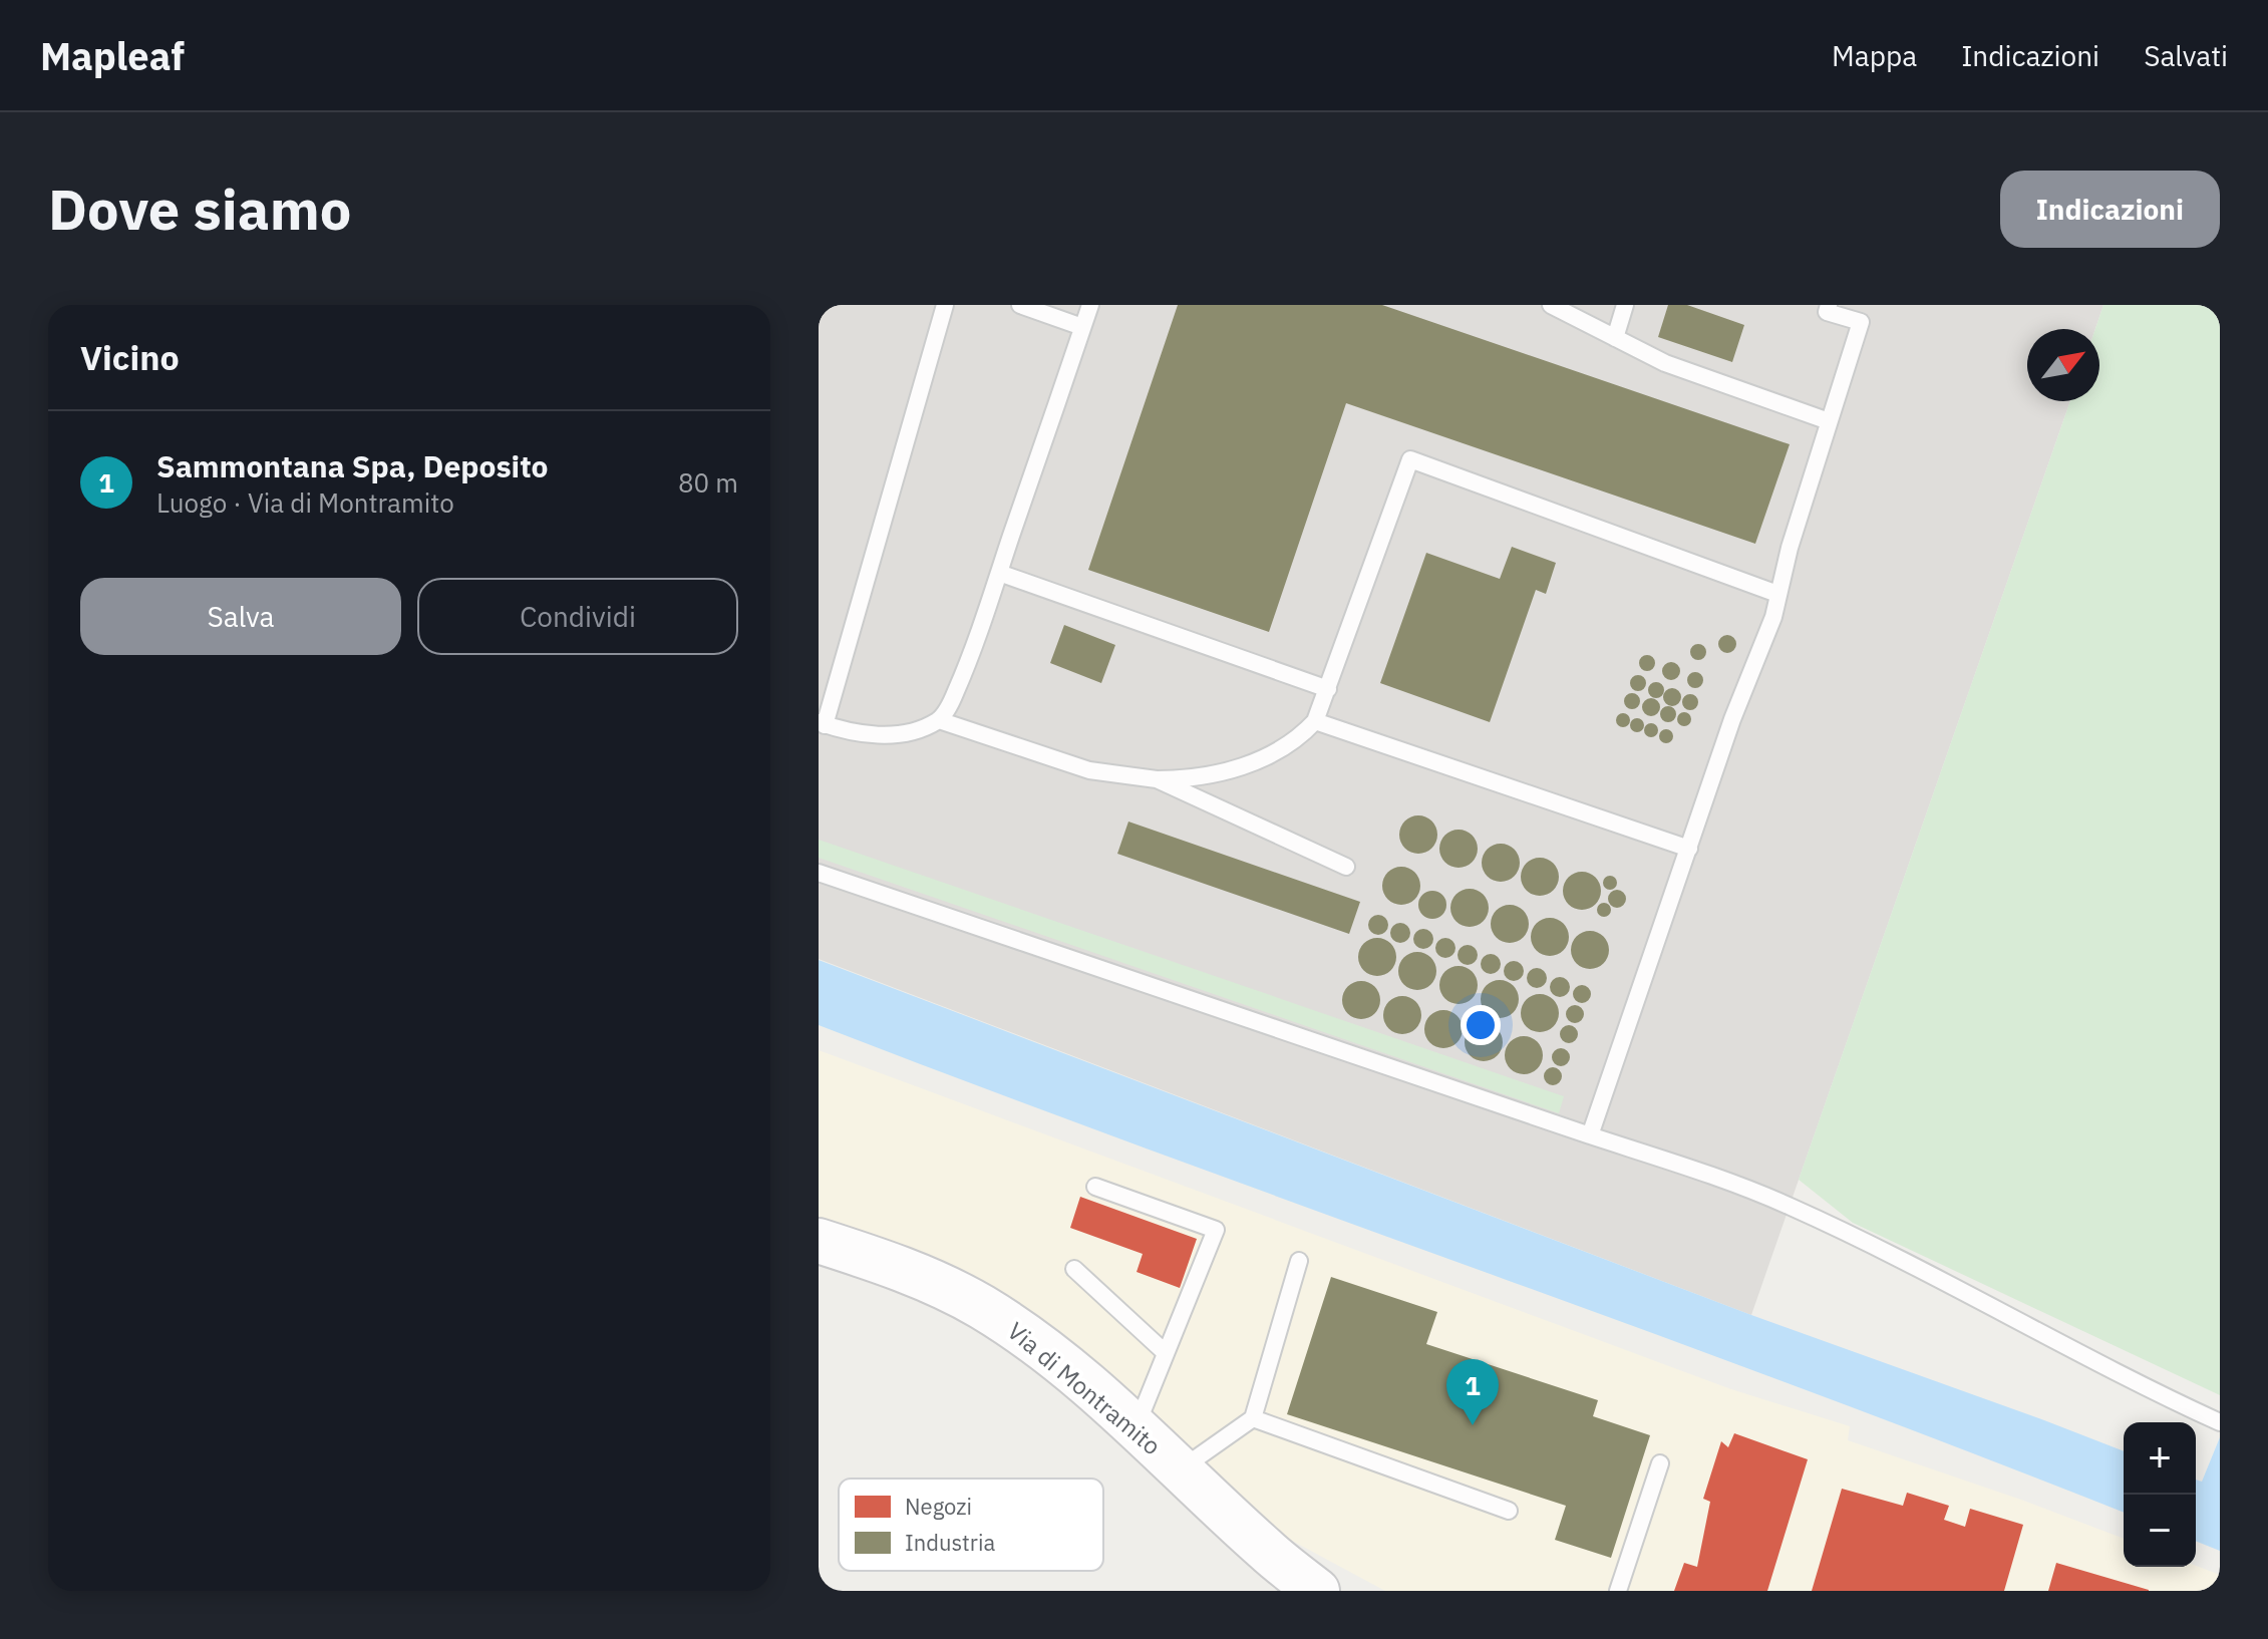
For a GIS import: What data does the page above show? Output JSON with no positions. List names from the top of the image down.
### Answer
{
  "streets": {
    "main road": ["Via di Montramito"]
  },
  "legend": ["Negozi", "Industria"],
  "north": "top right",
  "page": {
    "header": "Mapleaf",
    "nav": ["Mappa", "Indicazioni", "Salvati"],
    "buttons": [
      "Indicazioni",
      ["Salva", "Condividi"]
    ],
    "title": "Dove siamo",
    "heading": "Vicino",
    "list": [
      {
        "mark": "1",
        "name": "Sammontana Spa, Deposito",
        "note": "Luogo · Via di Montramito",
        "value": "80 m"
      }
    ],
    "pins": "1",
    "map_buttons": ["+", "−"]
  }
}
